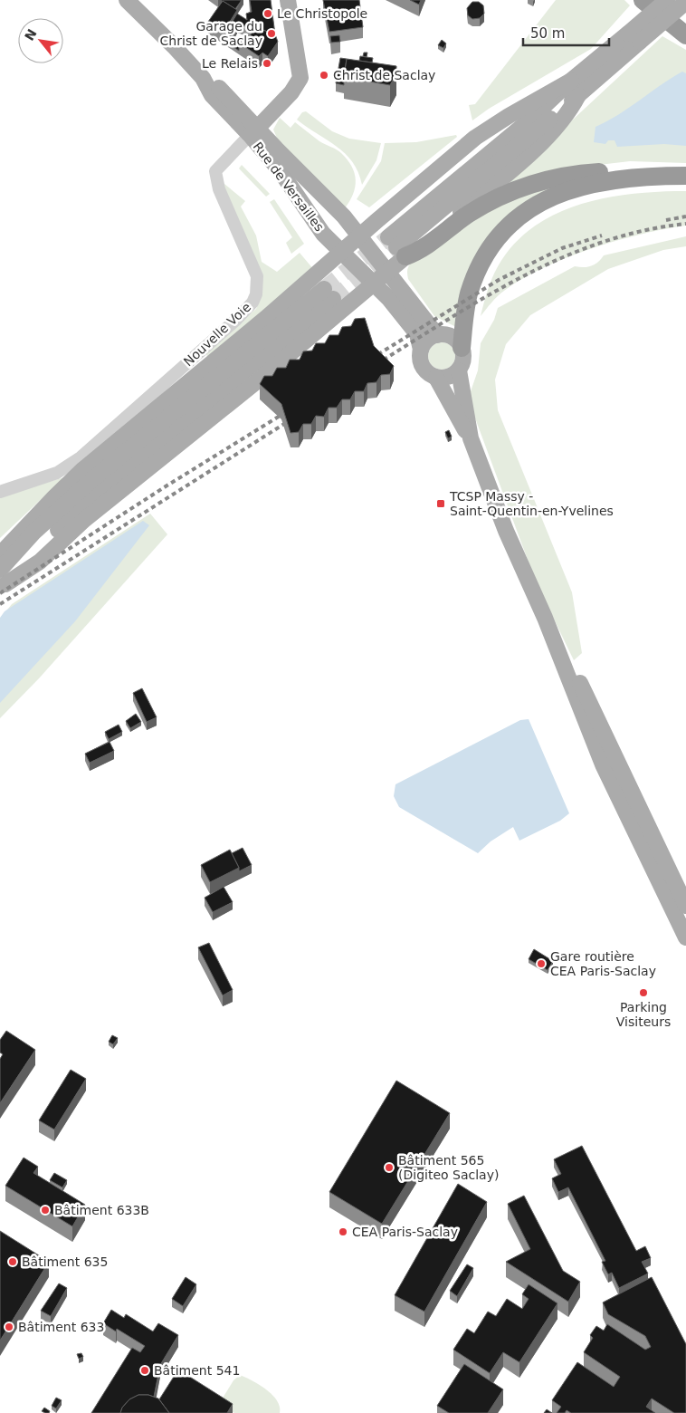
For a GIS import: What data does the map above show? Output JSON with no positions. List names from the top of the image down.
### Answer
{
  "streets": {
    "main road": ["Rue de Versailles"],
    "street": ["Nouvelle Voie"]
  },
  "crossings": [
    ["Rue de Versailles", "Nouvelle Voie"]
  ],
  "places": {
    "other": [
      "Le Christopole",
      "Garage du Christ de Saclay",
      "Le Relais",
      "Christ de Saclay",
      "Gare routière CEA Paris-Saclay",
      "Parking Visiteurs",
      "Bâtiment 565 (Digiteo Saclay)",
      "Bâtiment 633B",
      "CEA Paris-Saclay",
      "Bâtiment 635",
      "Bâtiment 633",
      "Bâtiment 541"
    ],
    "transit": ["TCSP Massy - Saint-Quentin-en-Yvelines"]
  },
  "scale_bar": "50 m",
  "north": "top left"
}
